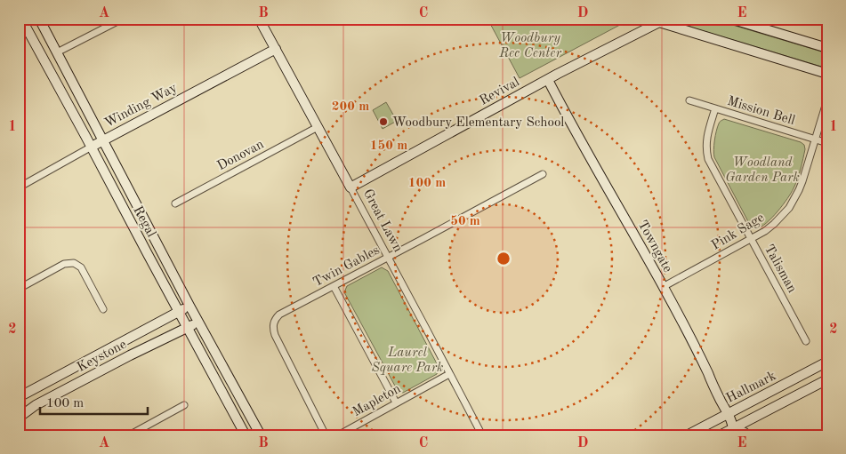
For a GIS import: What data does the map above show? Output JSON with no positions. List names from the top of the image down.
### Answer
{
  "streets": {
    "street": [
      "Revival",
      "Winding Way",
      "Mission Bell",
      "Donovan",
      "Great Lawn",
      "Regal",
      "Pink Sage",
      "Towngate",
      "Twin Gables",
      "Talisman",
      "Keystone",
      "Hallmark",
      "Mapleton"
    ]
  },
  "crossings": [
    ["Revival", "Great Lawn"],
    ["Revival", "Towngate"],
    ["Winding Way", "Great Lawn"],
    ["Winding Way", "Regal"],
    ["Mission Bell", "Pink Sage"],
    ["Mission Bell", "Talisman"],
    ["Donovan", "Great Lawn"],
    ["Great Lawn", "Twin Gables"],
    ["Great Lawn", "Mapleton"],
    ["Regal", "Keystone"],
    ["Pink Sage", "Towngate"],
    ["Pink Sage", "Talisman"],
    ["Towngate", "Hallmark"]
  ],
  "parks": ["Woodbury Rec Center", "Woodland Garden Park", "Laurel Square Park"],
  "places": ["Woodbury Elementary School"],
  "scale_bar": "100 m",
  "grid": {
    "columns": [
      "A",
      "B",
      "C",
      "D",
      "E"
    ],
    "rows": ["1", "2"]
  },
  "rings": [
    "200 m",
    "150 m",
    "100 m",
    "50 m"
  ]
}
